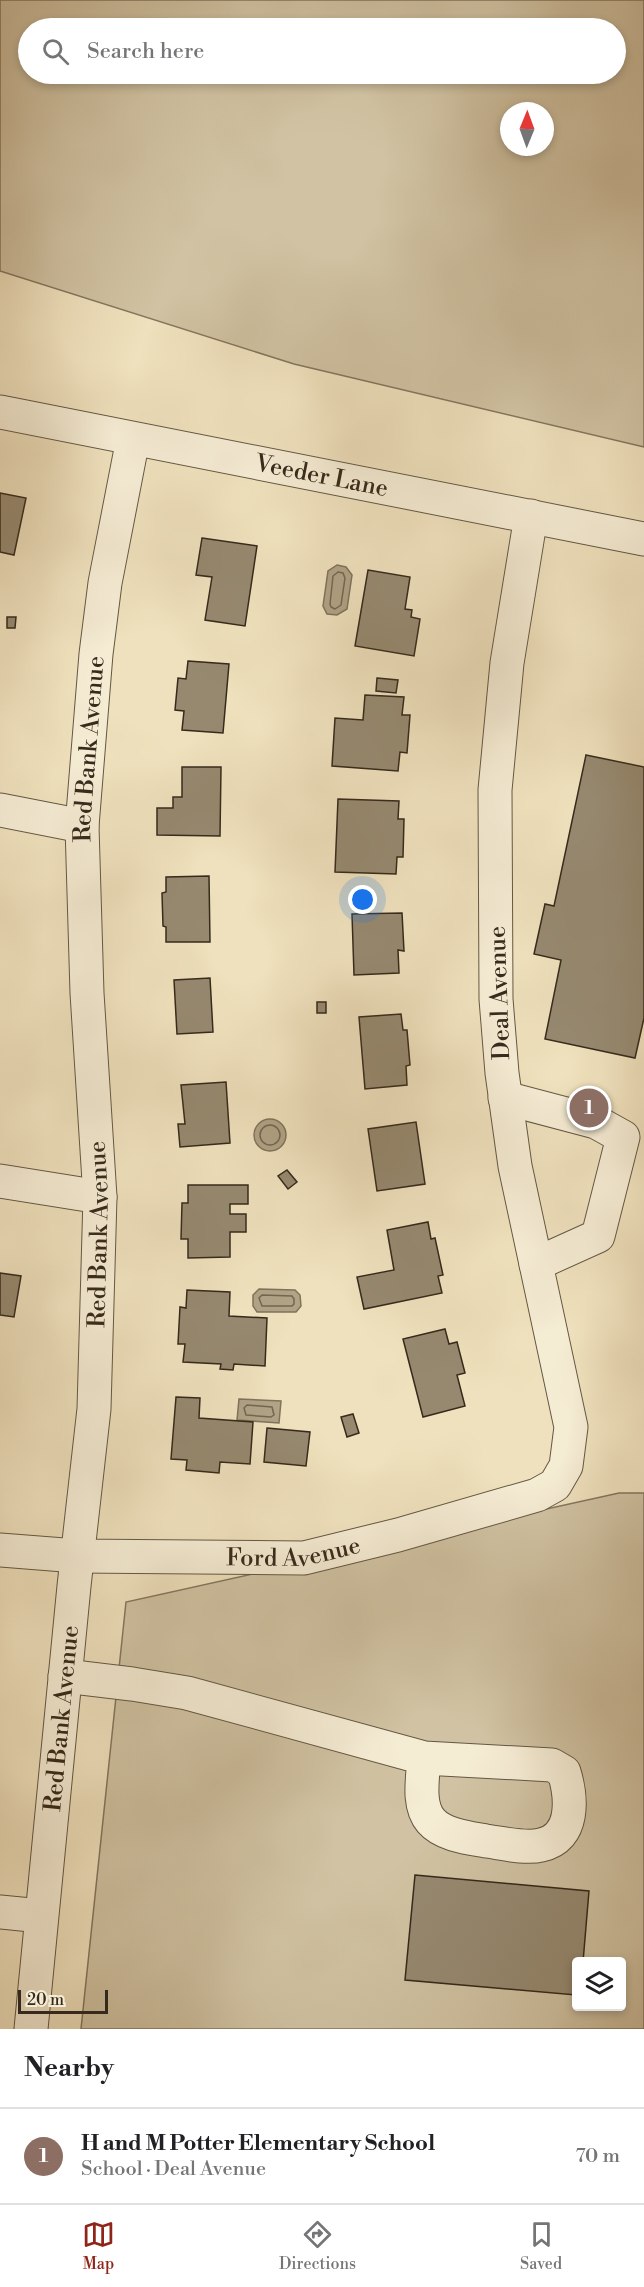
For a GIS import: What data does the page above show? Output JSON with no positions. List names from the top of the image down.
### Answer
{
  "streets": {
    "street": [
      "Veeder Lane",
      "Red Bank Avenue",
      "Deal Avenue",
      "Ford Avenue"
    ]
  },
  "crossings": [
    ["Veeder Lane", "Red Bank Avenue"],
    ["Veeder Lane", "Deal Avenue"],
    ["Red Bank Avenue", "Ford Avenue"],
    ["Deal Avenue", "Ford Avenue"]
  ],
  "scale_bar": "20 m",
  "north": "top",
  "page": {
    "search": "Search here",
    "pins": "1",
    "scale": "20 m",
    "heading": "Nearby",
    "list": [
      {
        "mark": "1",
        "name": "H and M Potter Elementary School",
        "note": "School · Deal Avenue",
        "value": "70 m"
      }
    ],
    "nav": ["Map", "Directions", "Saved"]
  }
}
